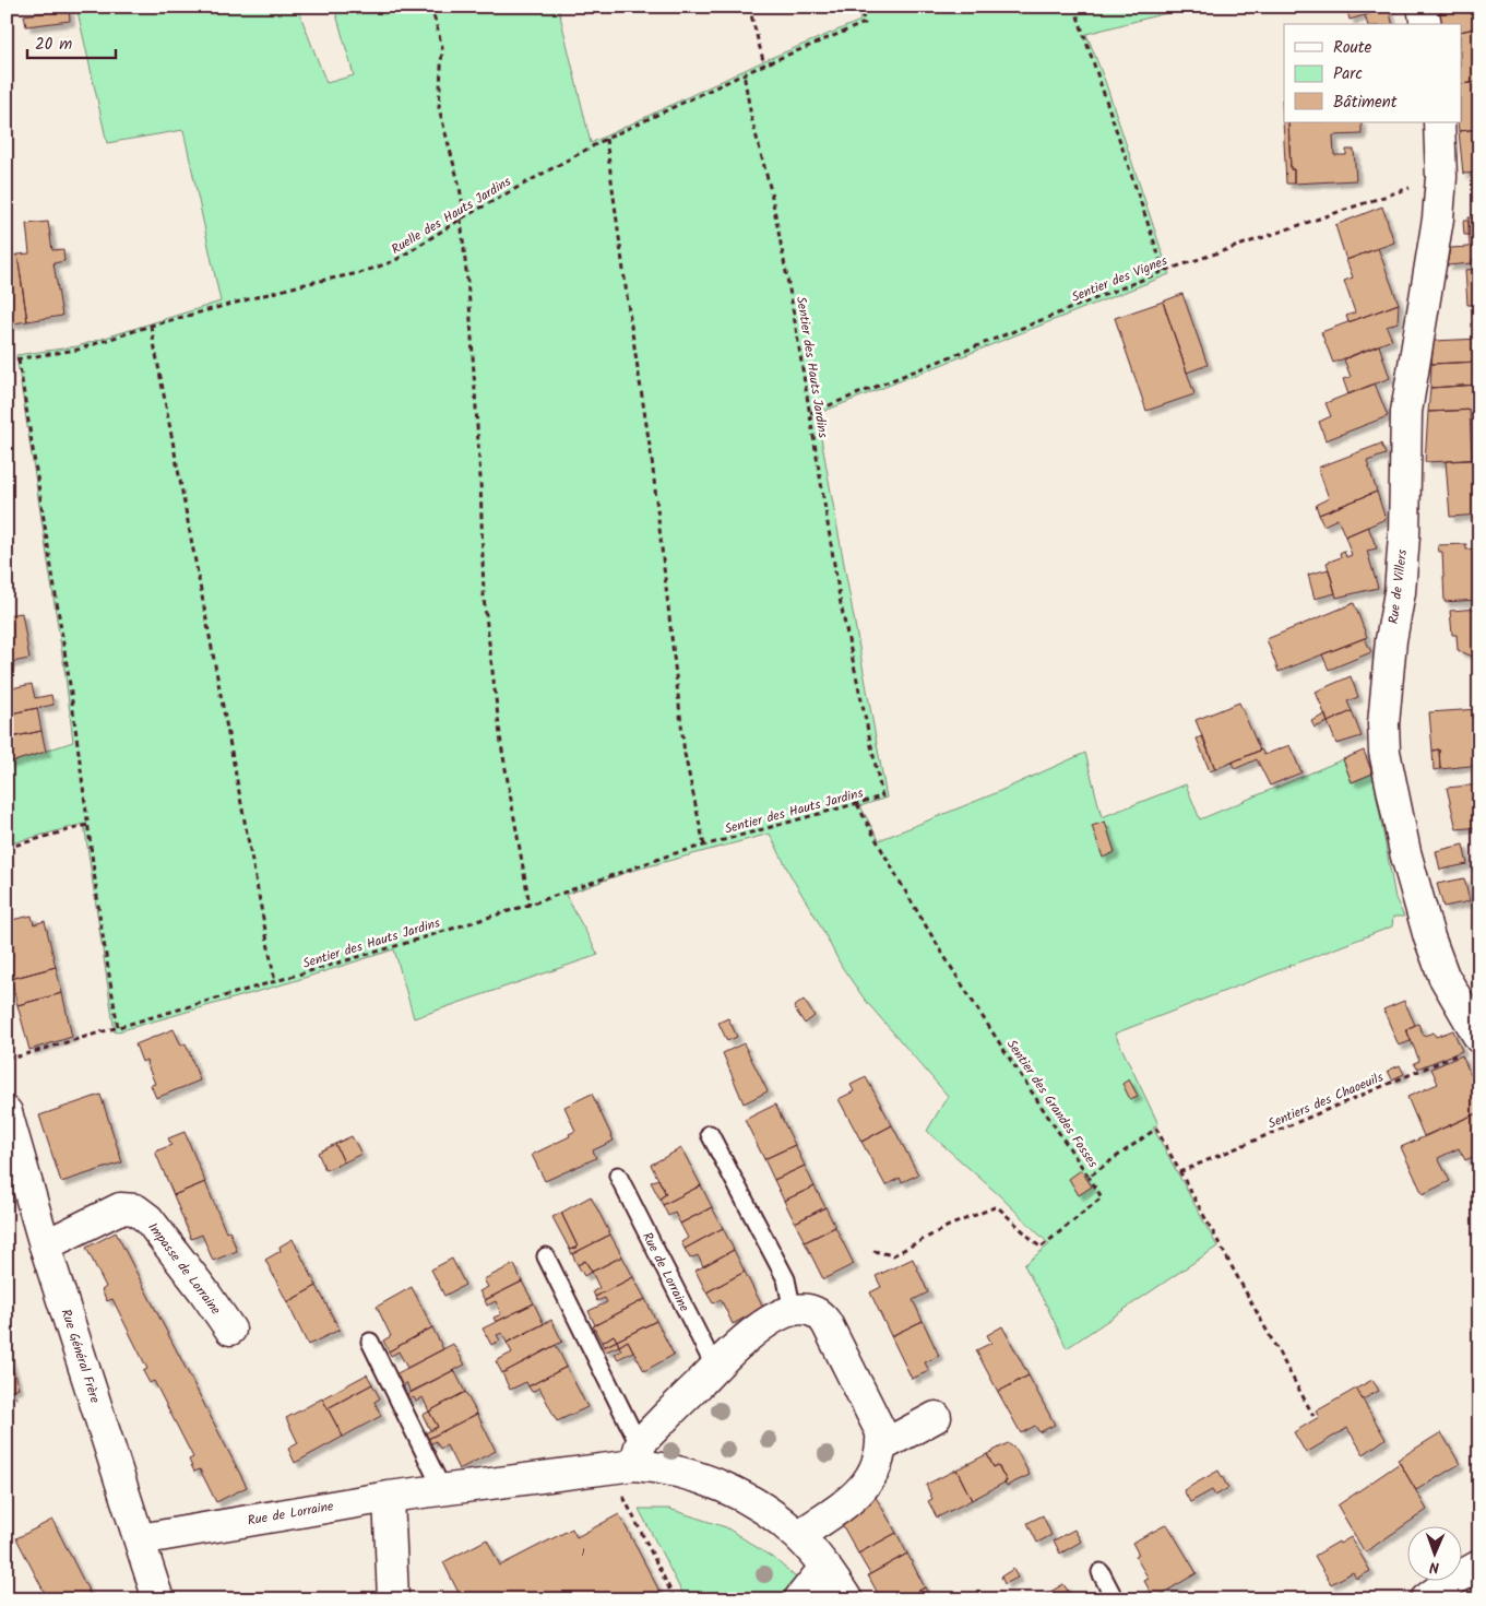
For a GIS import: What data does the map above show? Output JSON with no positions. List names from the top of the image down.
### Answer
{
  "streets": {
    "street": [
      "Rue de Villers",
      "Impasse de Lorraine",
      "Rue de Lorraine",
      "Rue Général Frère"
    ],
    "path": [
      "Ruelle des Hauts Jardins",
      "Sentier des Vignes",
      "Sentier des Hauts Jardins",
      "Sentiers des Chaoeuils",
      "Sentier des Grandes Fosses"
    ]
  },
  "crossings": [
    ["Ruelle des Hauts Jardins", "Sentier des Hauts Jardins"],
    ["Sentier des Vignes", "Sentier des Hauts Jardins"],
    ["Sentier des Vignes", "Rue de Villers"],
    ["Sentier des Hauts Jardins", "Sentier des Grandes Fosses"],
    ["Rue de Villers", "Sentiers des Chaoeuils"],
    ["Sentiers des Chaoeuils", "Sentier des Grandes Fosses"],
    ["Impasse de Lorraine", "Rue Général Frère"],
    ["Rue de Lorraine", "Rue Général Frère"]
  ],
  "house_numbers": ["1"],
  "legend": ["Route", "Parc", "Bâtiment"],
  "scale_bar": "20 m",
  "north": "bottom"
}
